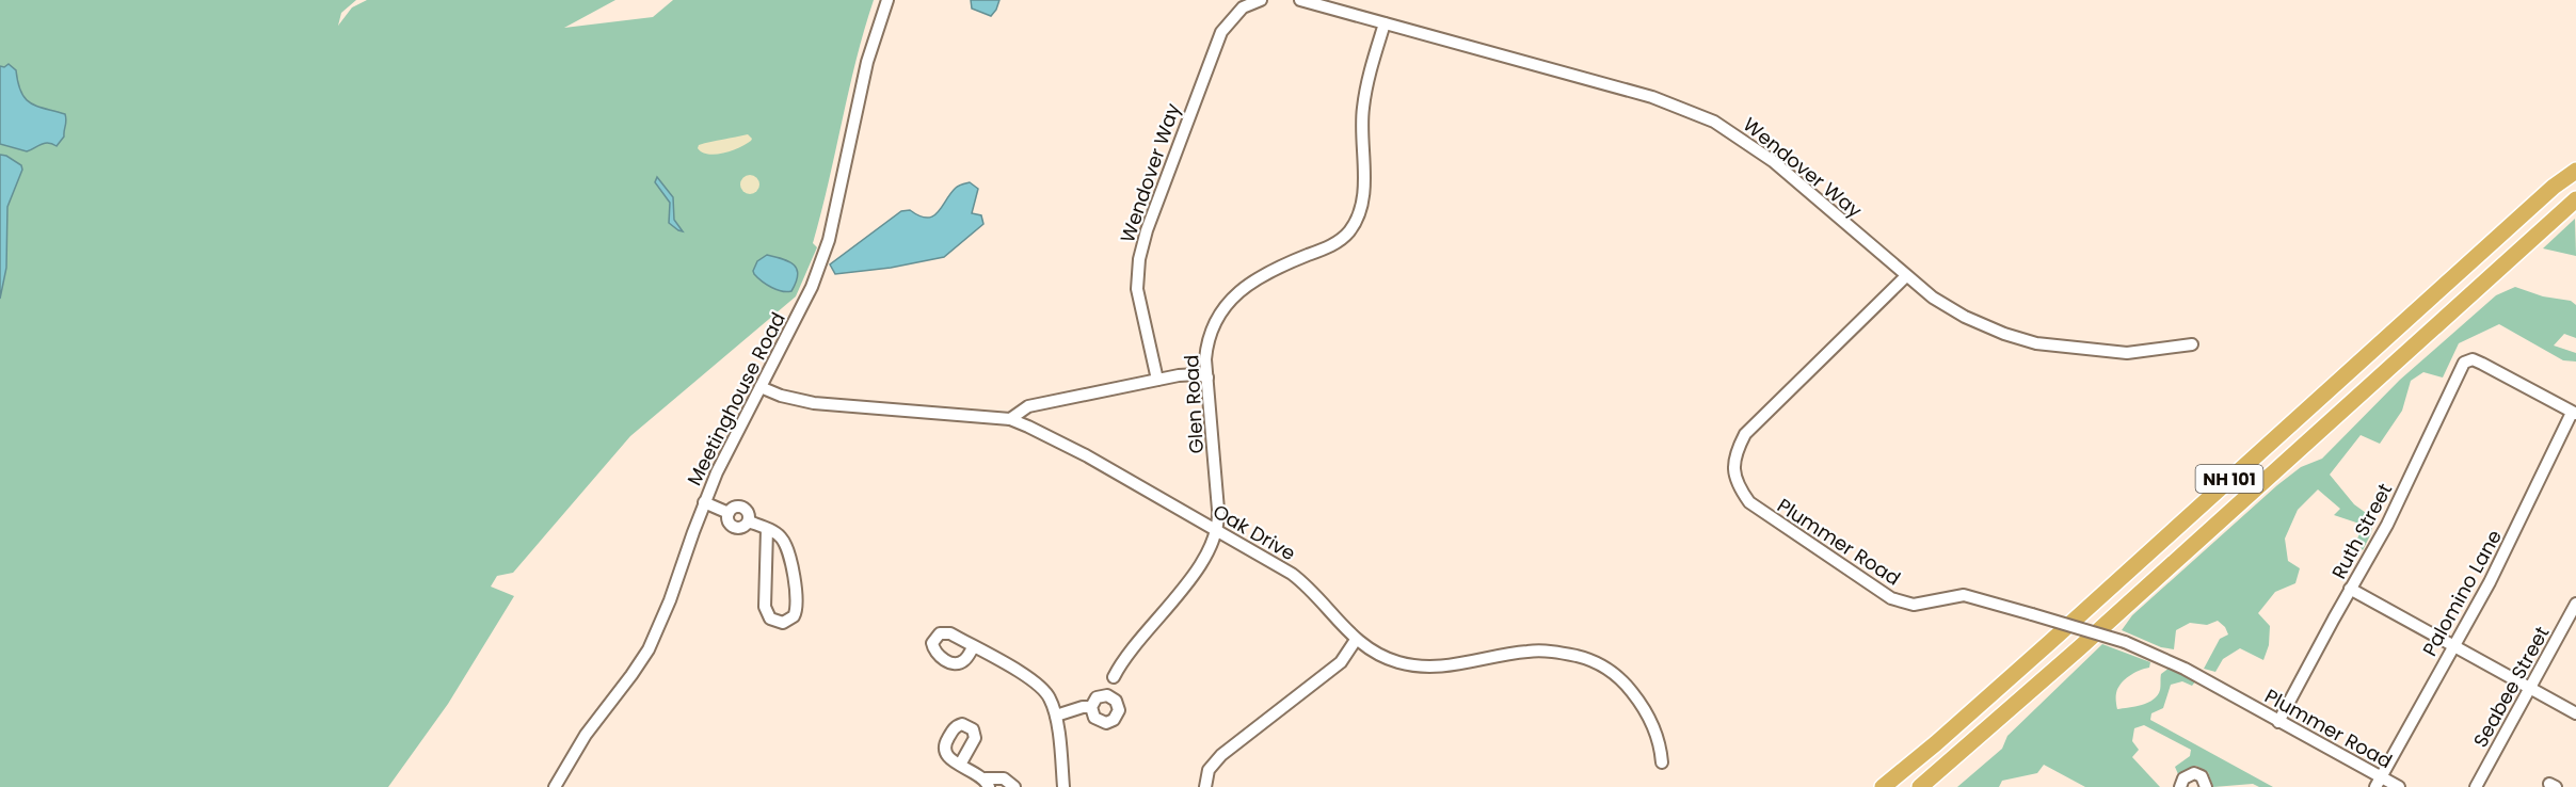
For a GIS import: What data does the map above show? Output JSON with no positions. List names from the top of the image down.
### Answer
{
  "streets": {
    "highway": ["NH 101"],
    "street": [
      "Wendover Way",
      "Meetinghouse Road",
      "Glen Road",
      "Ruth Street",
      "Oak Drive",
      "Plummer Road",
      "Palomino Lane",
      "Seabee Street"
    ]
  },
  "crossings": [
    ["Wendover Way", "Glen Road"],
    ["Wendover Way", "Plummer Road"],
    ["Meetinghouse Road", "Oak Drive"],
    ["Glen Road", "Oak Drive"],
    ["Ruth Street", "Plummer Road"],
    ["Ruth Street", "Palomino Lane"],
    ["Plummer Road", "Palomino Lane"]
  ]
}
